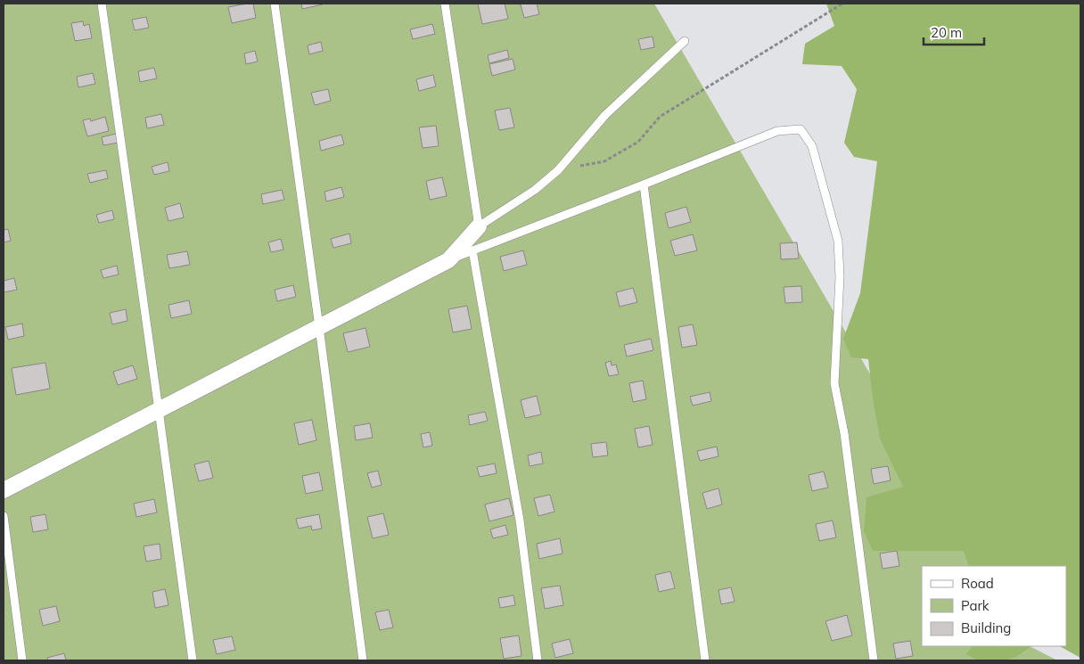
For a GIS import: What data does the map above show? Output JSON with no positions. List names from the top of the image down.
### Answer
{
  "legend": ["Road", "Park", "Building"],
  "scale_bar": "20 m"
}
